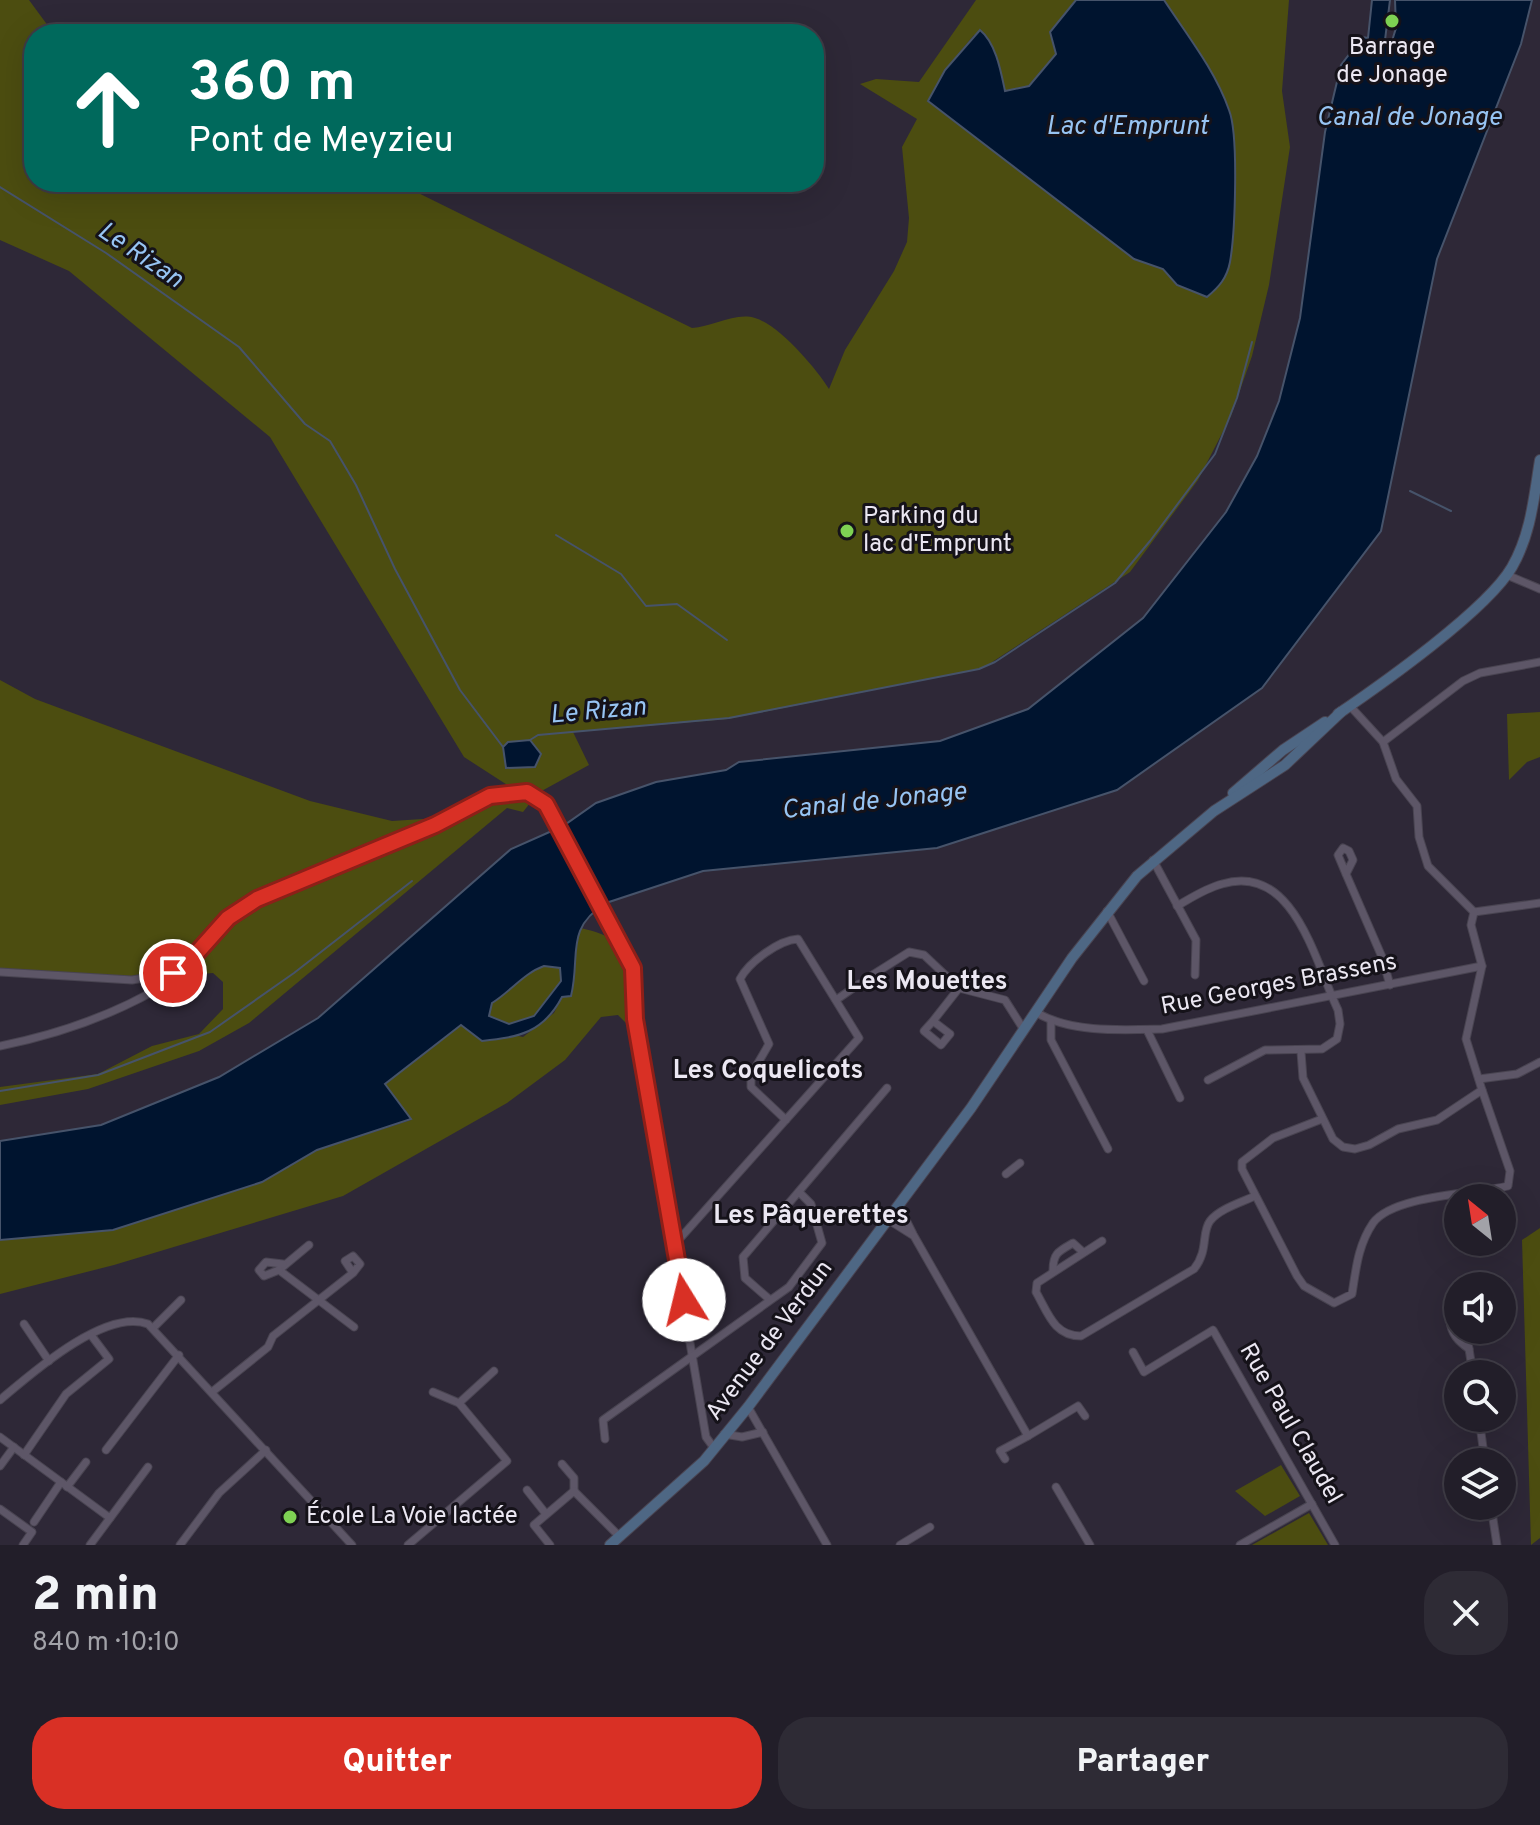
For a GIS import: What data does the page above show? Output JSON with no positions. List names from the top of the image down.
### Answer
{
  "streets": {
    "main road": ["Avenue de Verdun"],
    "street": ["Rue Georges Brassens", "Rue Paul Claudel"]
  },
  "crossings": [
    ["Rue Georges Brassens", "Avenue de Verdun"]
  ],
  "districts": ["Les Mouettes", "Les Coquelicots", "Les Pâquerettes"],
  "water": ["Canal de Jonage", "Lac d'Emprunt", "Le Rizan"],
  "places": ["Barrage de Jonage", "Parking du lac d'Emprunt", "École La Voie lactée"],
  "north": "top left",
  "page": {
    "turn": ["360 m", "Pont de Meyzieu"],
    "heading": ["2 min", "840 m · 10:10"],
    "buttons": ["Quitter", "Partager"]
  }
}
